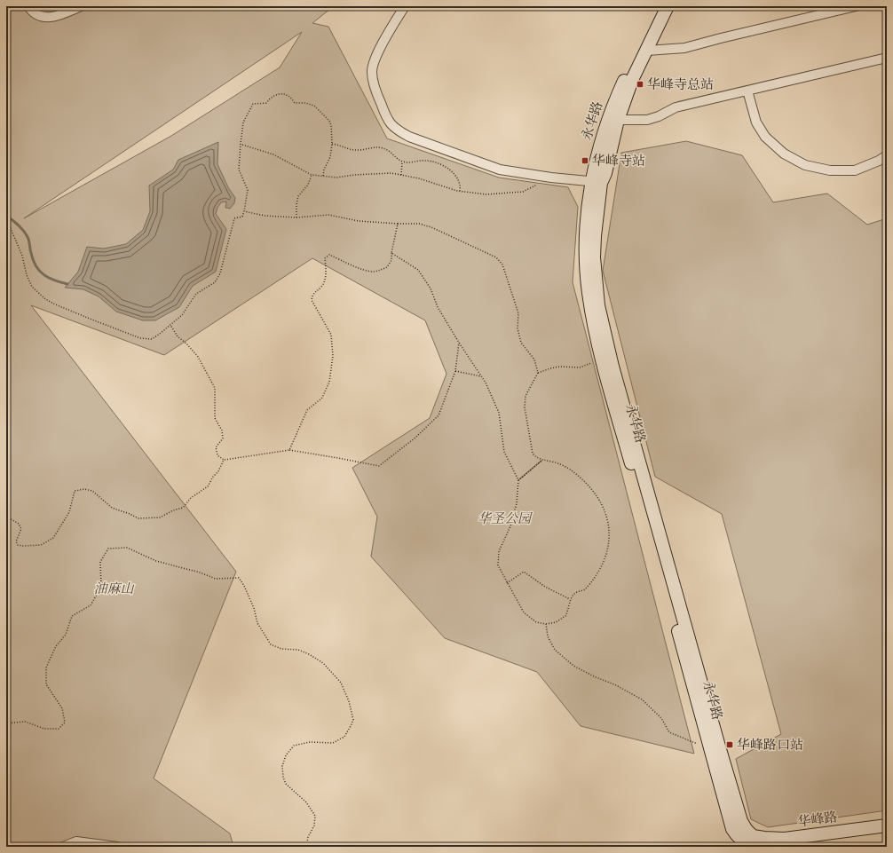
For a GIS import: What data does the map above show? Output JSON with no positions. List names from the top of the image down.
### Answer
{
  "streets": {
    "street": ["永华路", "华峰路"]
  },
  "crossings": [
    ["永华路", "华峰路"]
  ],
  "parks": ["华圣公园", "油麻山"],
  "places": {
    "transit": ["华峰寺总站", "华峰寺站", "华峰路口站"]
  }
}
